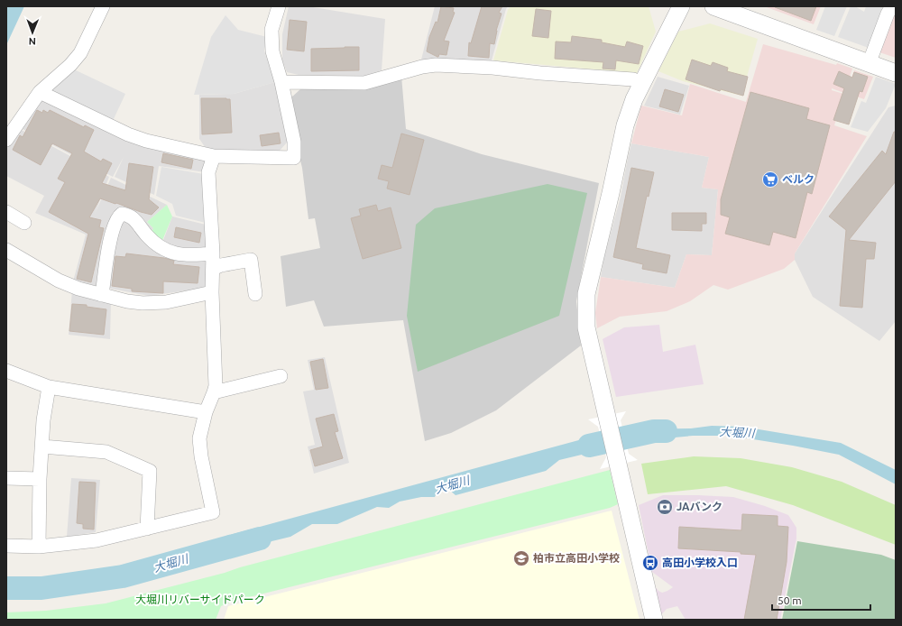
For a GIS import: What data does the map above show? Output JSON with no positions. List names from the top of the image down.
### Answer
{
  "water": ["大堀川"],
  "parks": ["大堀川リバーサイドパーク"],
  "places": {
    "supermarket": ["ベルク"],
    "bank": ["JAバンク"],
    "school or university": ["柏市立高田小学校"],
    "bus stop": ["高田小学校入口"]
  },
  "scale_bar": "50 m",
  "north": "bottom"
}
